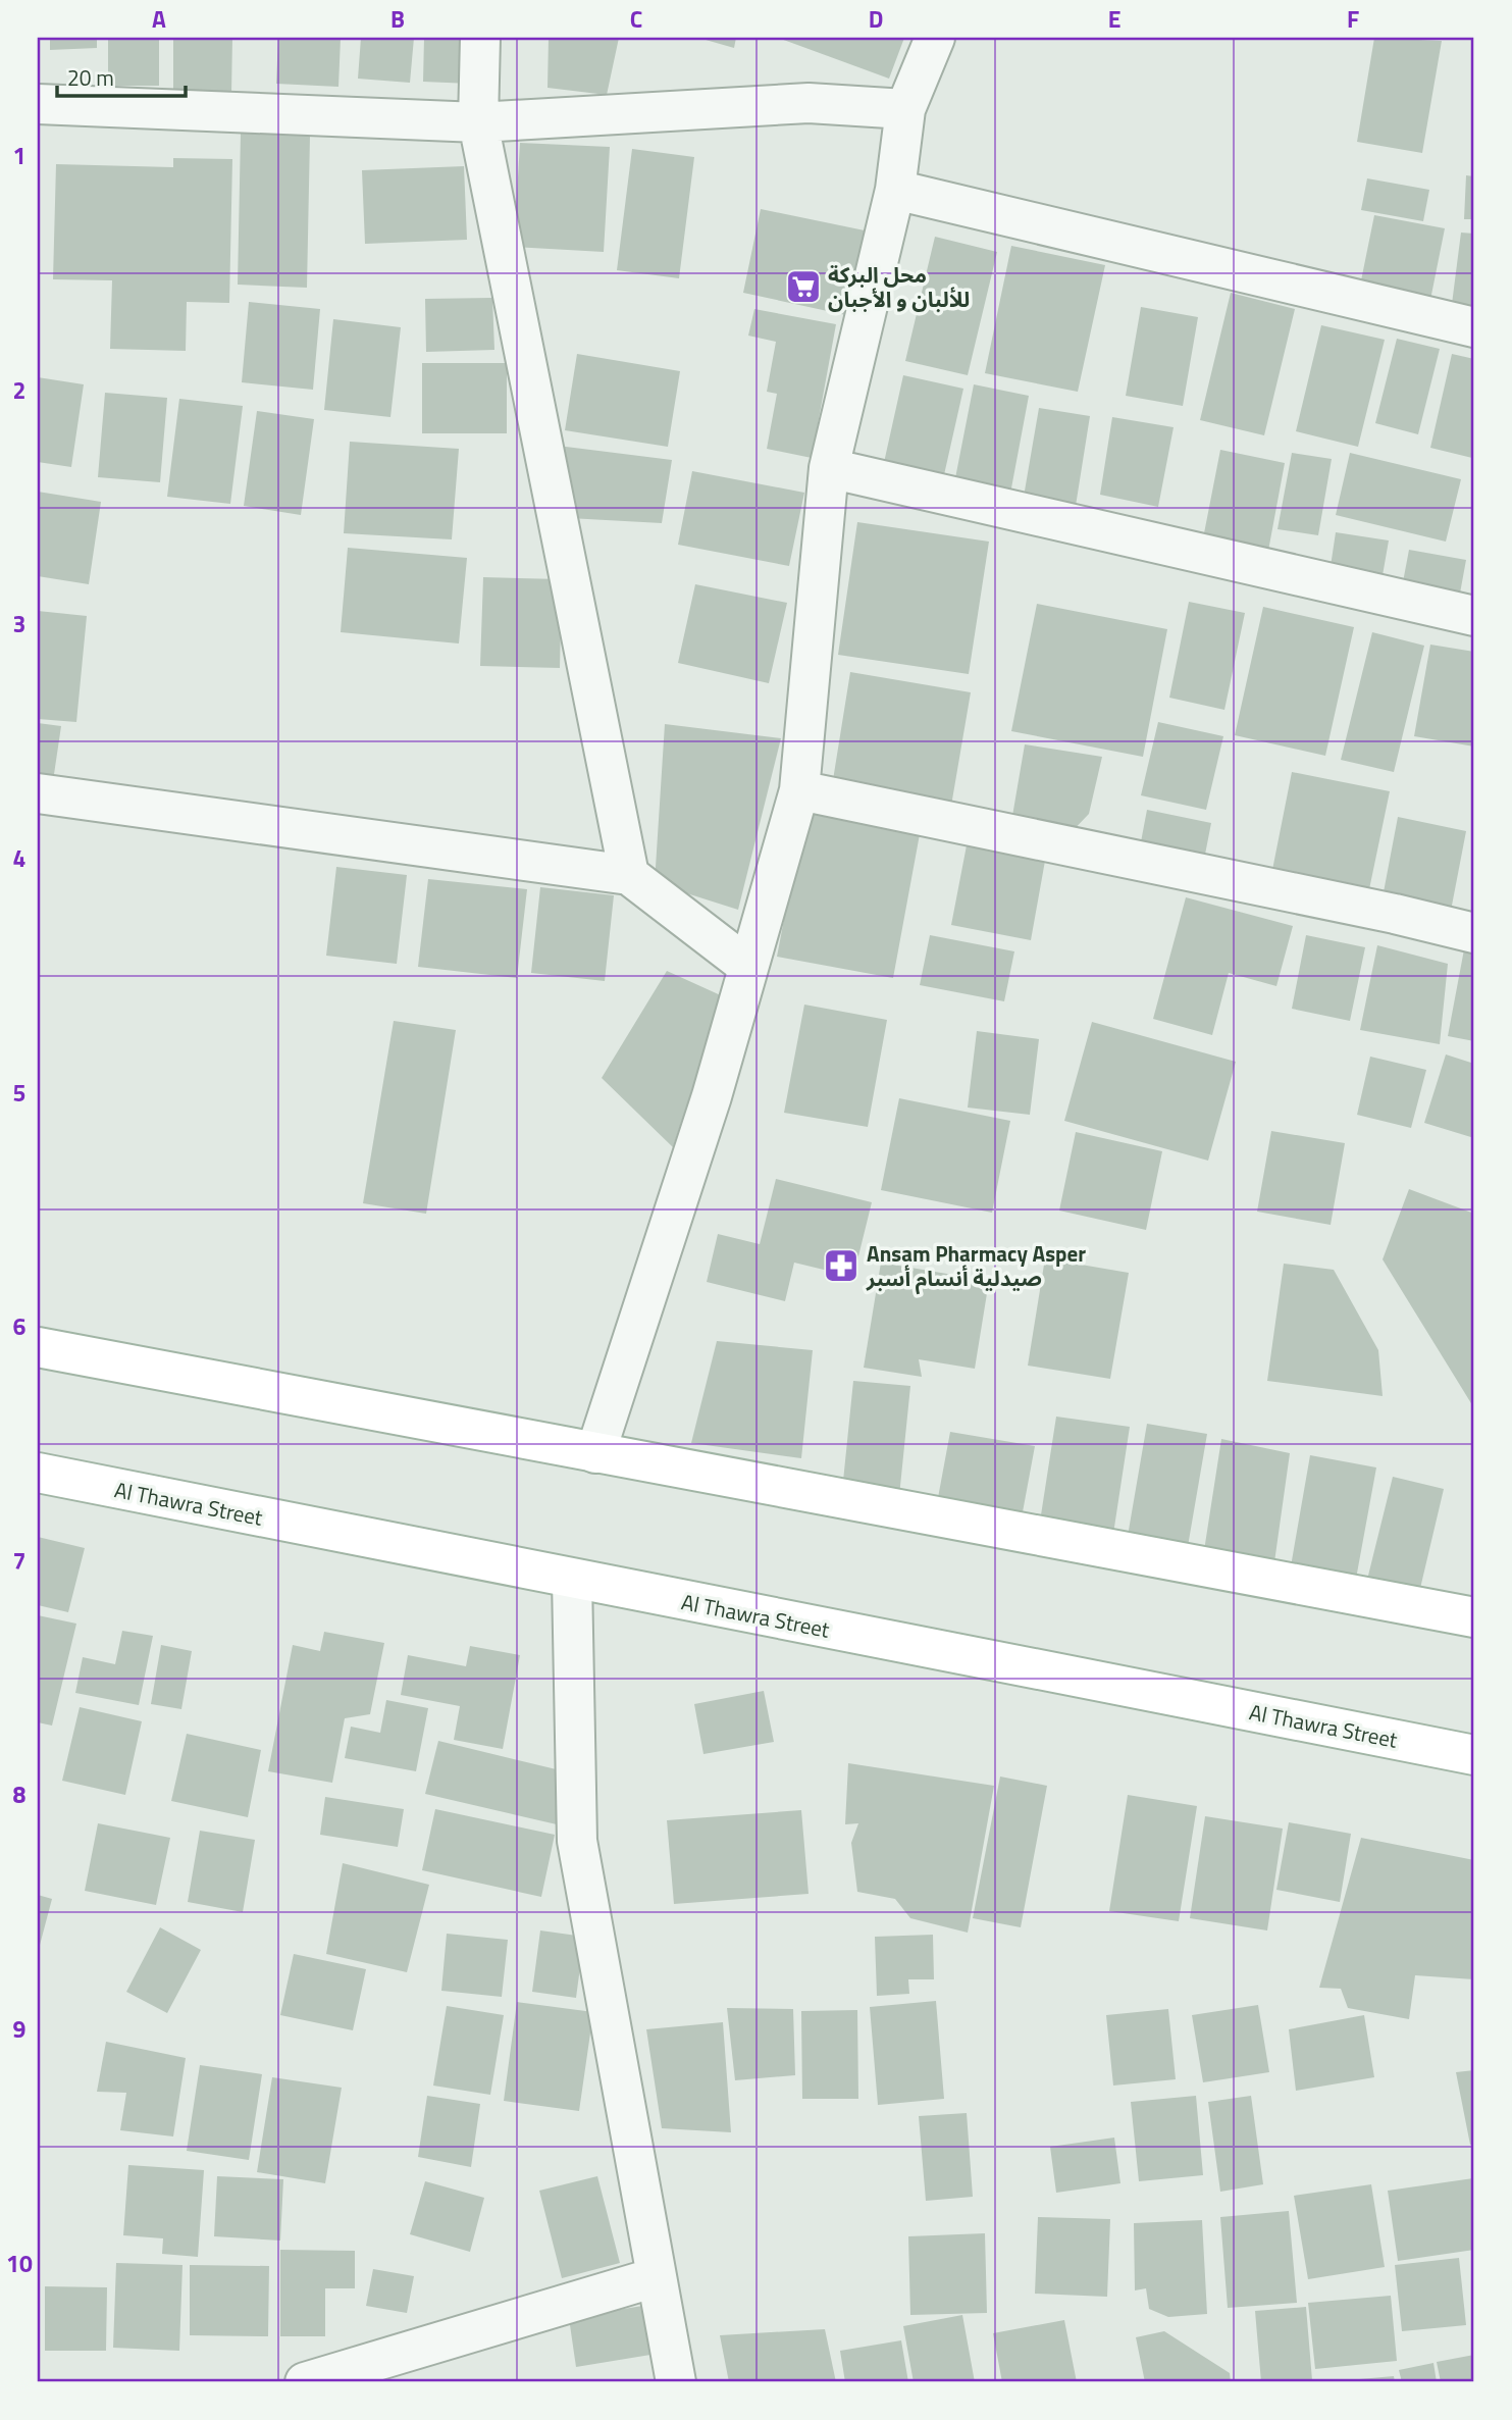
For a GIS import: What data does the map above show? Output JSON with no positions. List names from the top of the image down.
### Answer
{
  "streets": {
    "main road": ["Al Thawra Street"]
  },
  "places": {
    "supermarket": ["محل البركة للألبان و الأجبان"],
    "pharmacy": ["Ansam Pharmacy Asper صيدلية أنسام أسبر"]
  },
  "scale_bar": "20 m",
  "grid": {
    "columns": [
      "A",
      "B",
      "C",
      "D",
      "E",
      "F"
    ],
    "rows": [
      "1",
      "2",
      "3",
      "4",
      "5",
      "6",
      "7",
      "8",
      "9",
      "10"
    ]
  }
}
